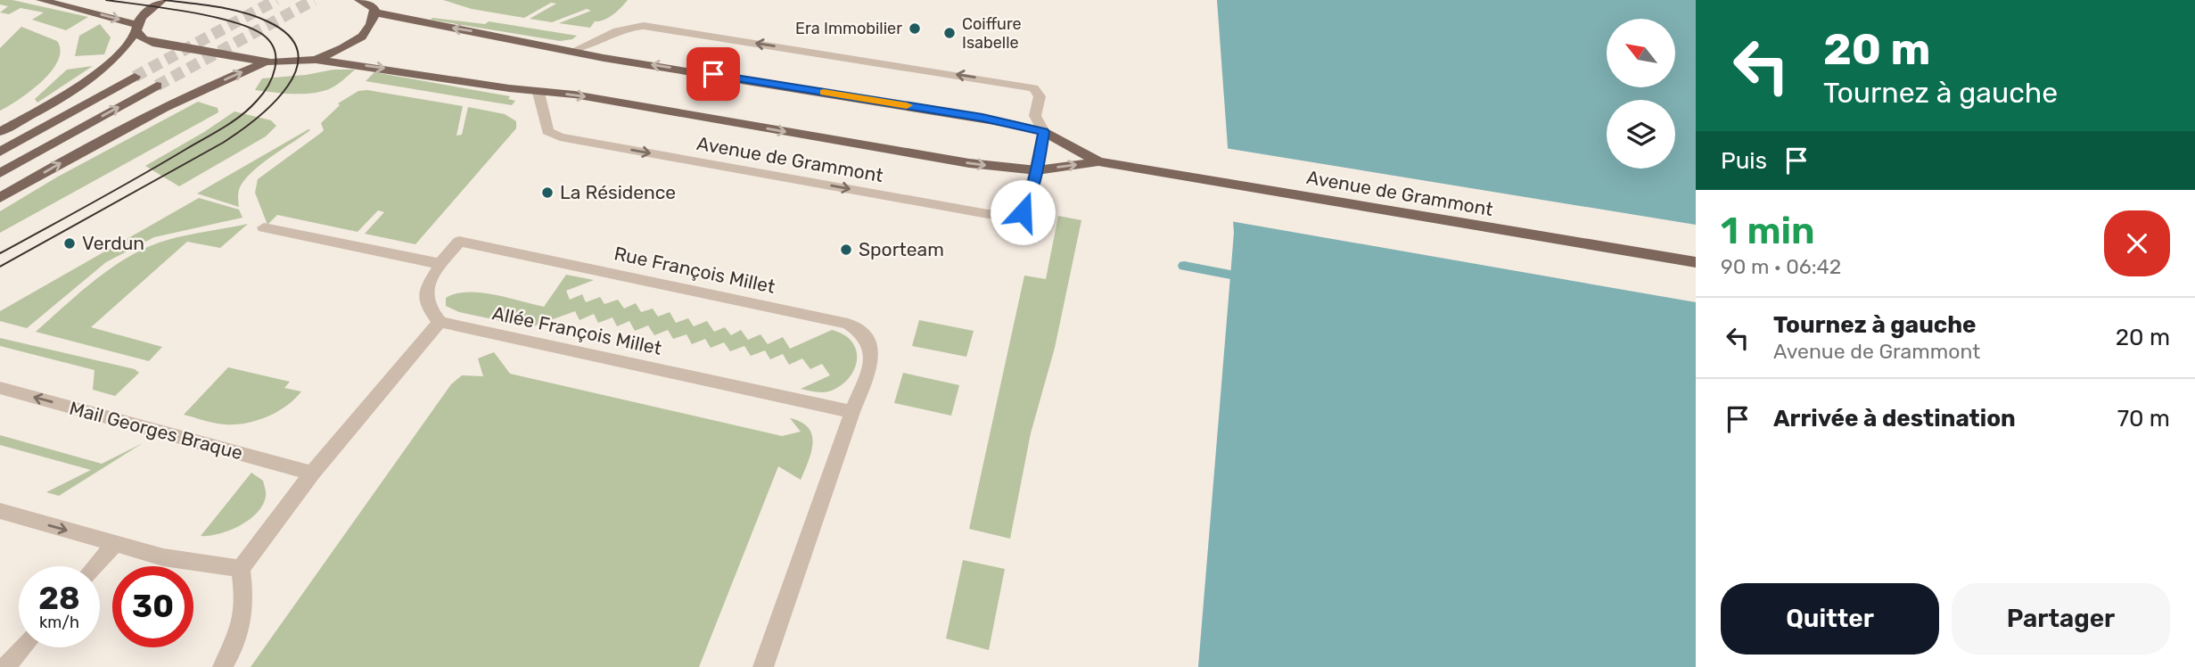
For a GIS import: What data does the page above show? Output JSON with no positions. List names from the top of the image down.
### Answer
{
  "streets": {
    "main road": ["Avenue de Grammont"],
    "street": ["Rue François Millet", "Allée François Millet", "Mail Georges Braque"]
  },
  "crossings": [
    ["Rue François Millet", "Allée François Millet"]
  ],
  "places": [
    "Era Immobilier",
    "Coiffure Isabelle",
    "La Résidence",
    "Verdun",
    "Sporteam"
  ],
  "north": "top left",
  "page": {
    "turn": ["20 m", "Tournez à gauche"],
    "then": "Puis",
    "heading": ["1 min", "90 m · 06:42"],
    "list": [
      {
        "name": "Tournez à gauche",
        "note": "Avenue de Grammont",
        "value": "20 m"
      },
      {
        "name": "Arrivée à destination",
        "value": "70 m"
      }
    ],
    "speed": "28 km/h",
    "limit": "30",
    "buttons": ["Quitter", "Partager"]
  }
}
